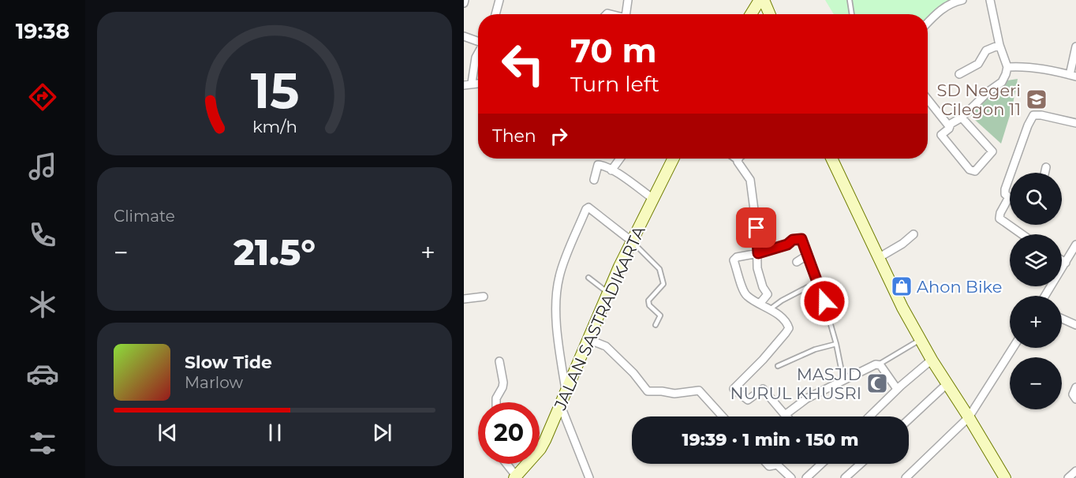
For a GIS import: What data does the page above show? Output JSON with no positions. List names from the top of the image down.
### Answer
{
  "streets": {
    "street": ["JALAN SASTRADIKARTA"]
  },
  "places": {
    "school or university": ["SD Negeri Cilegon 11"],
    "shop": ["Ahon Bike"],
    "mosque": ["MASJID NURUL KHUSRI"]
  },
  "page": {
    "tabs": "19:38",
    "turn": ["70 m", "Turn left"],
    "then": "Then",
    "tile": "Climate",
    "map_buttons": ["+", "−"],
    "heat": ["−", "21.5°", "+"],
    "song": ["Slow Tide", "Marlow"],
    "limit": "20",
    "trip": "19:39 · 1 min · 150 m",
    "gauge": ["15", "km/h"]
  }
}
